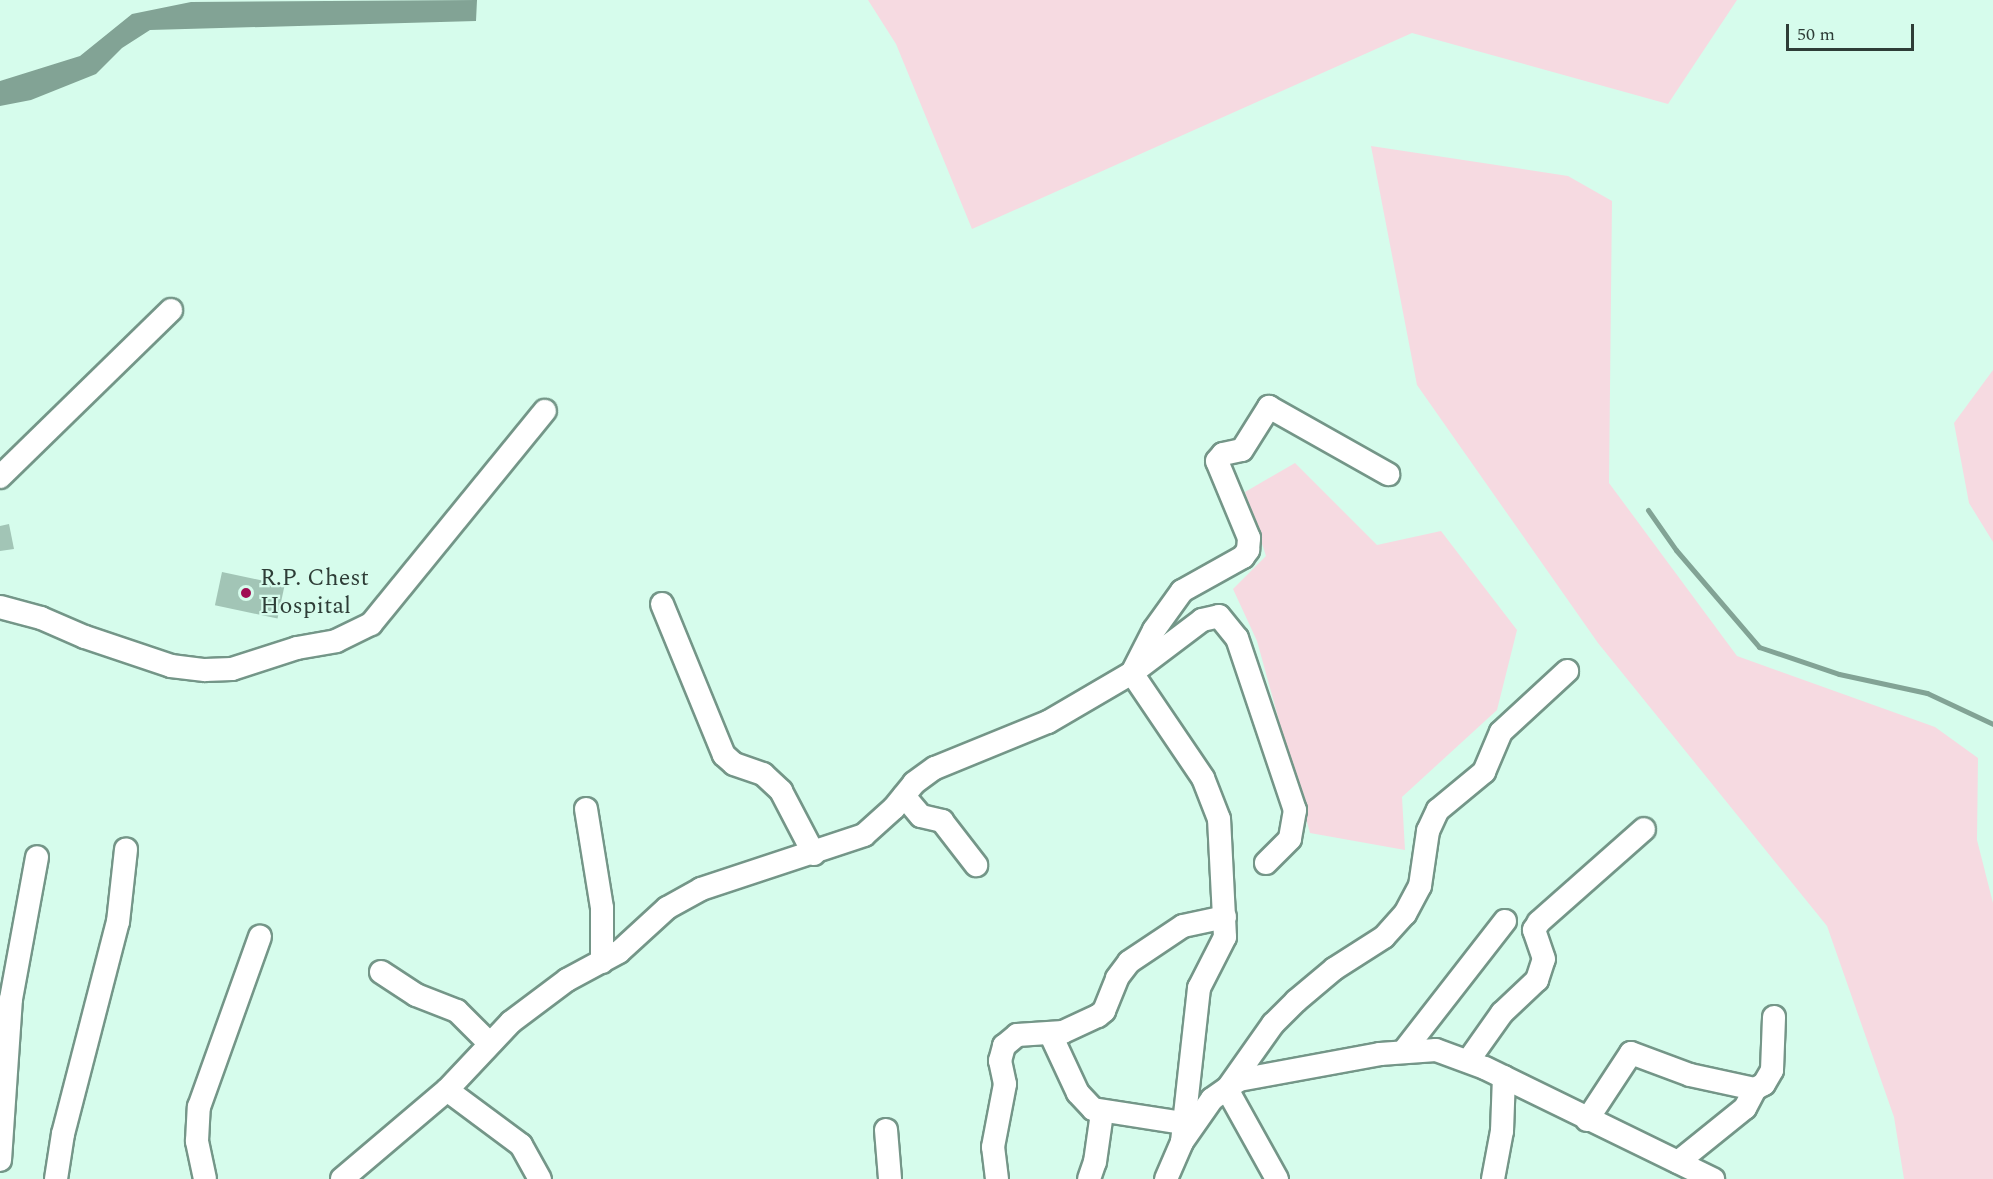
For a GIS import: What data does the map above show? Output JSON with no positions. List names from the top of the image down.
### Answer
{
  "places": ["R.P. Chest Hospital"],
  "scale_bar": "50 m"
}
